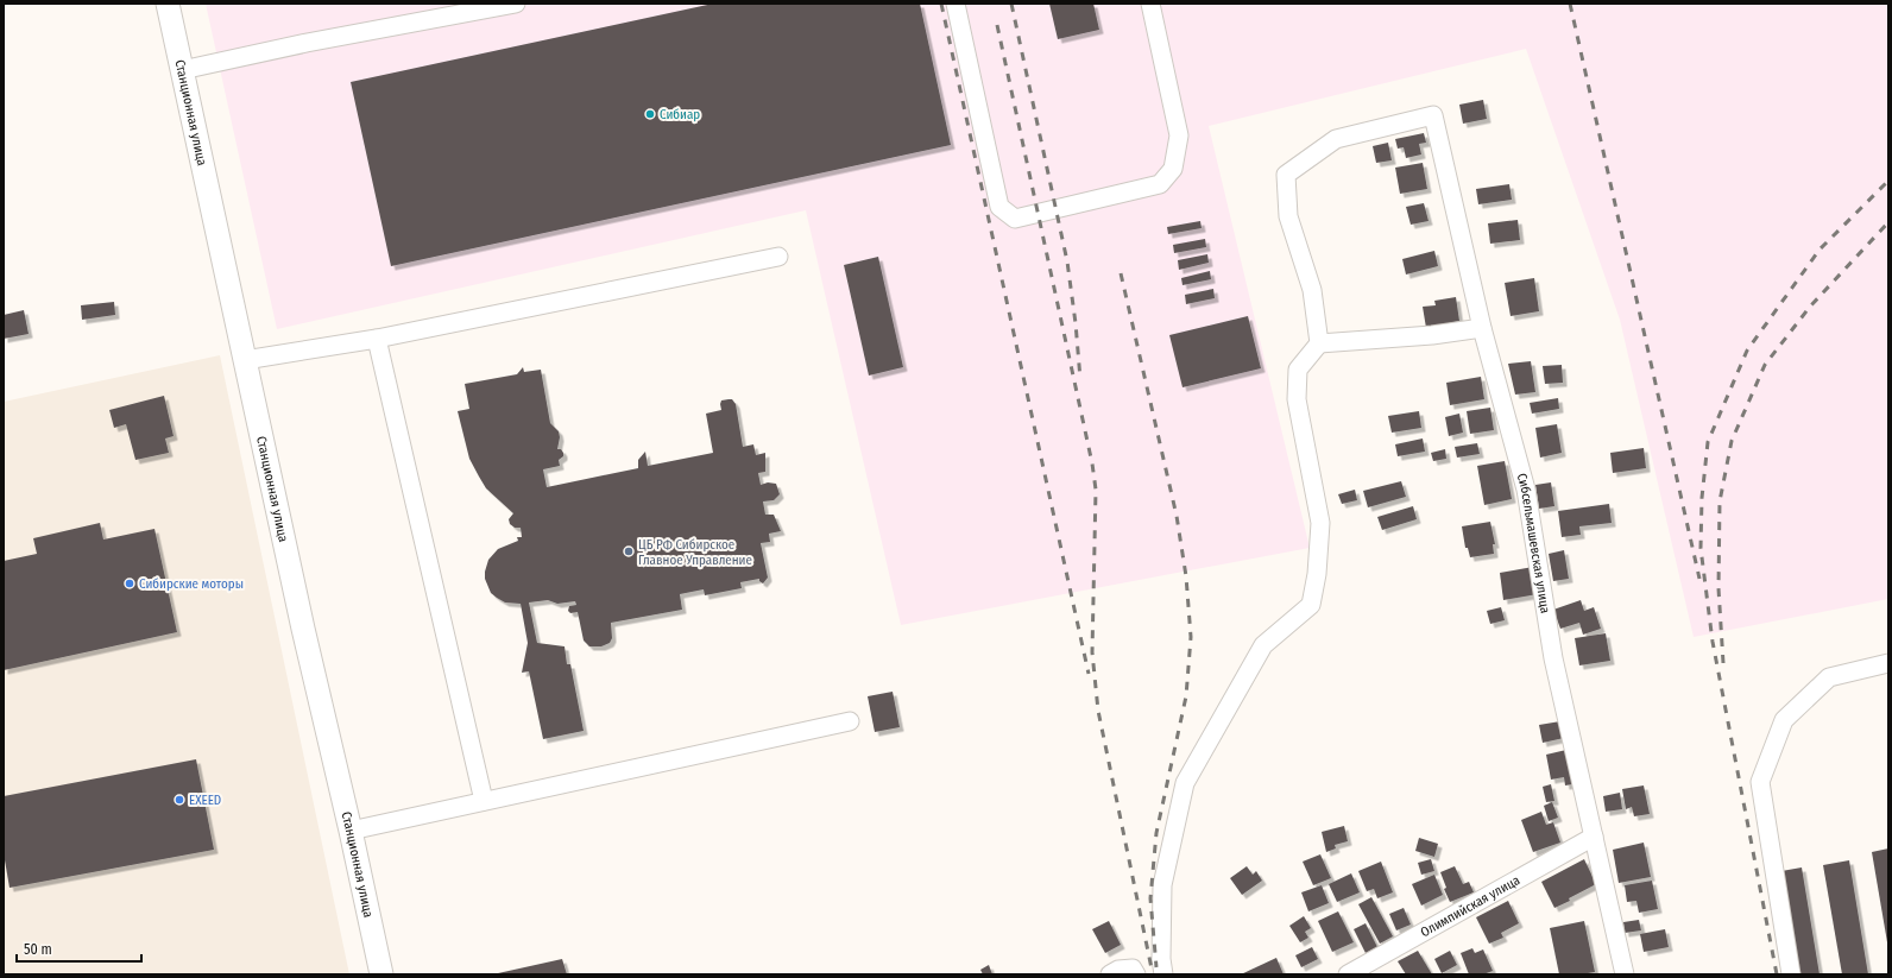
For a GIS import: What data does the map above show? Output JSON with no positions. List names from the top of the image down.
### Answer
{
  "streets": {
    "main road": ["Станционная улица"],
    "street": ["Сибсельмашевская улица", "Олимпийская улица"]
  },
  "crossings": [
    ["Сибсельмашевская улица", "Олимпийская улица"]
  ],
  "places": [
    "Сибиар",
    "ЦБ РФ Сибирское Главное Управление",
    "Сибирские моторы",
    "EXEED"
  ],
  "scale_bar": "50 m"
}
